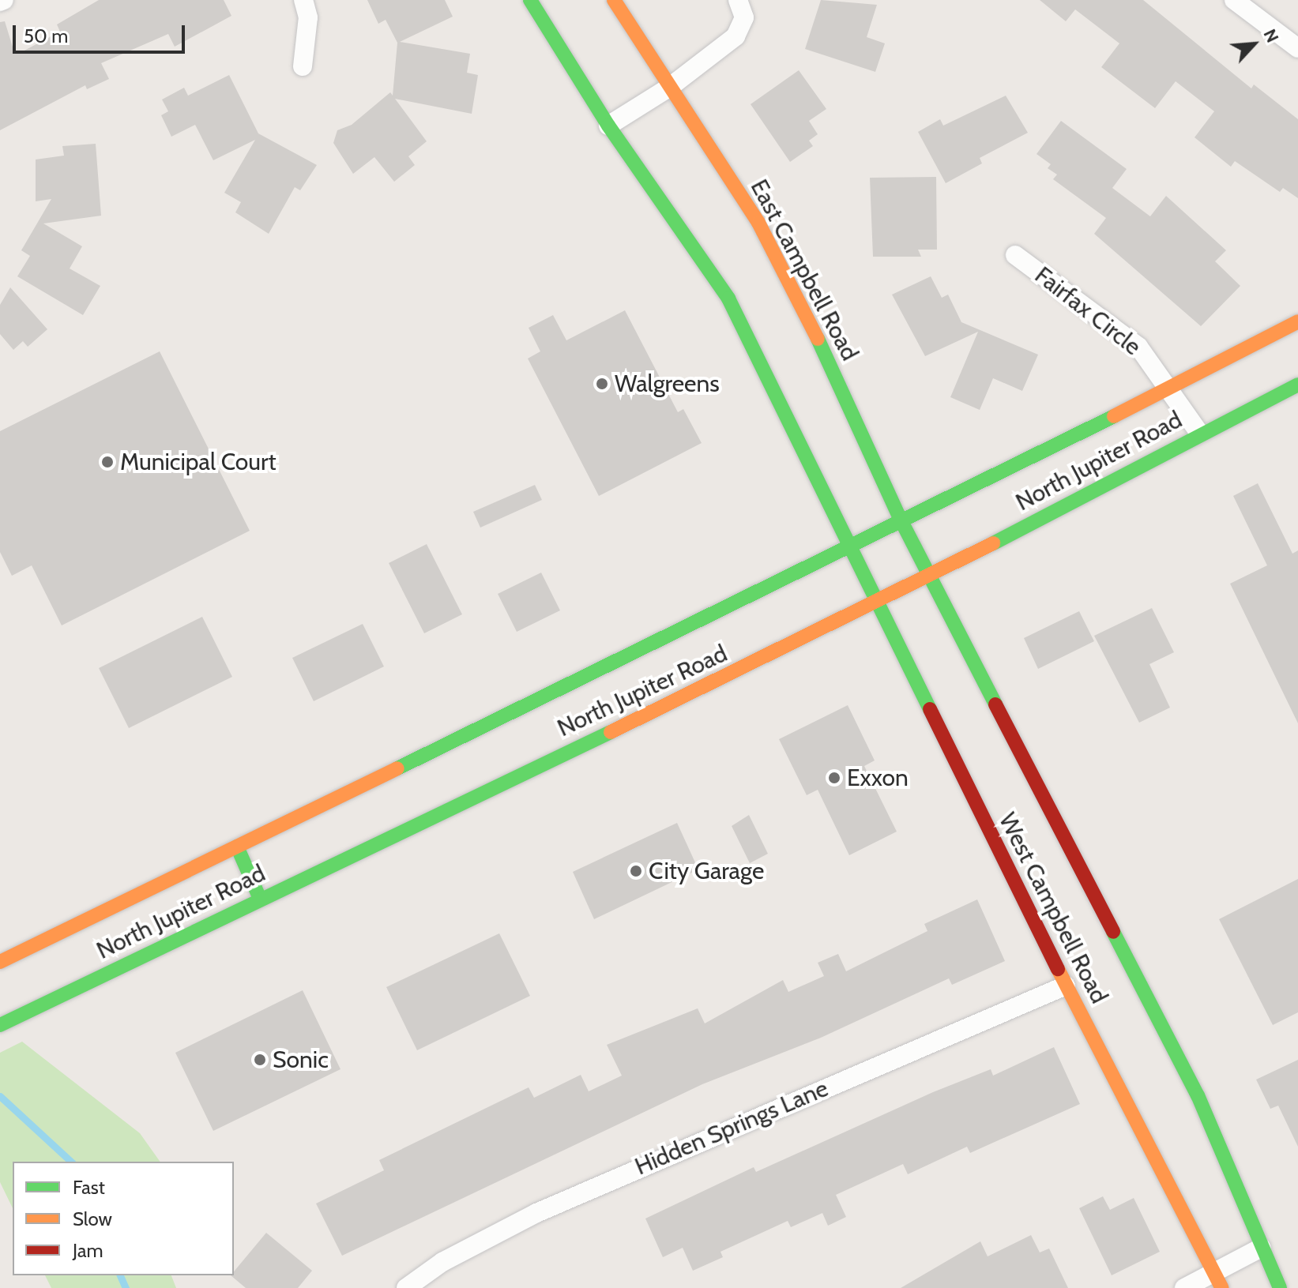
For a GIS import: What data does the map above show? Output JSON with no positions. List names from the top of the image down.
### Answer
{
  "streets": {
    "main road": ["East Campbell Road", "North Jupiter Road", "West Campbell Road"],
    "street": ["Fairfax Circle", "Hidden Springs Lane"]
  },
  "crossings": [
    ["East Campbell Road", "North Jupiter Road"],
    ["East Campbell Road", "West Campbell Road"],
    ["Fairfax Circle", "North Jupiter Road"],
    ["North Jupiter Road", "West Campbell Road"],
    ["West Campbell Road", "Hidden Springs Lane"]
  ],
  "places": [
    "Walgreens",
    "Municipal Court",
    "Exxon",
    "City Garage",
    "Sonic"
  ],
  "legend": ["Fast", "Slow", "Jam"],
  "scale_bar": "50 m",
  "north": "top right"
}
